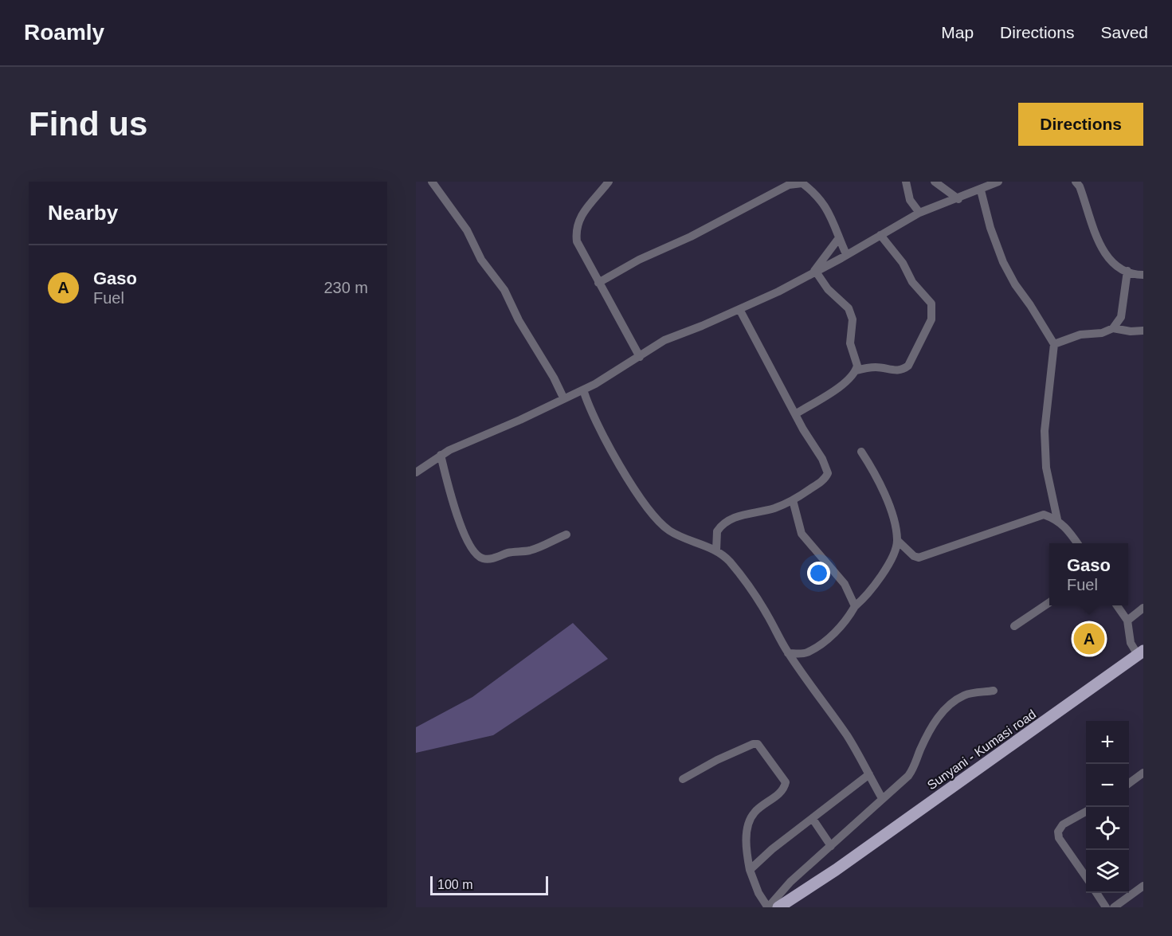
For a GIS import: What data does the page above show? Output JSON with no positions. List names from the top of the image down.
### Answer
{
  "streets": {
    "main road": ["Sunyani - Kumasi road"]
  },
  "scale_bar": "100 m",
  "page": {
    "header": "Roamly",
    "nav": ["Map", "Directions", "Saved"],
    "buttons": "Directions",
    "title": "Find us",
    "heading": "Nearby",
    "list": [
      {
        "mark": "A",
        "name": "Gaso",
        "note": "Fuel",
        "value": "230 m"
      }
    ],
    "popup": ["Gaso", "Fuel"],
    "pins": "A",
    "map_buttons": ["+", "−"],
    "scale": "100 m"
  }
}
